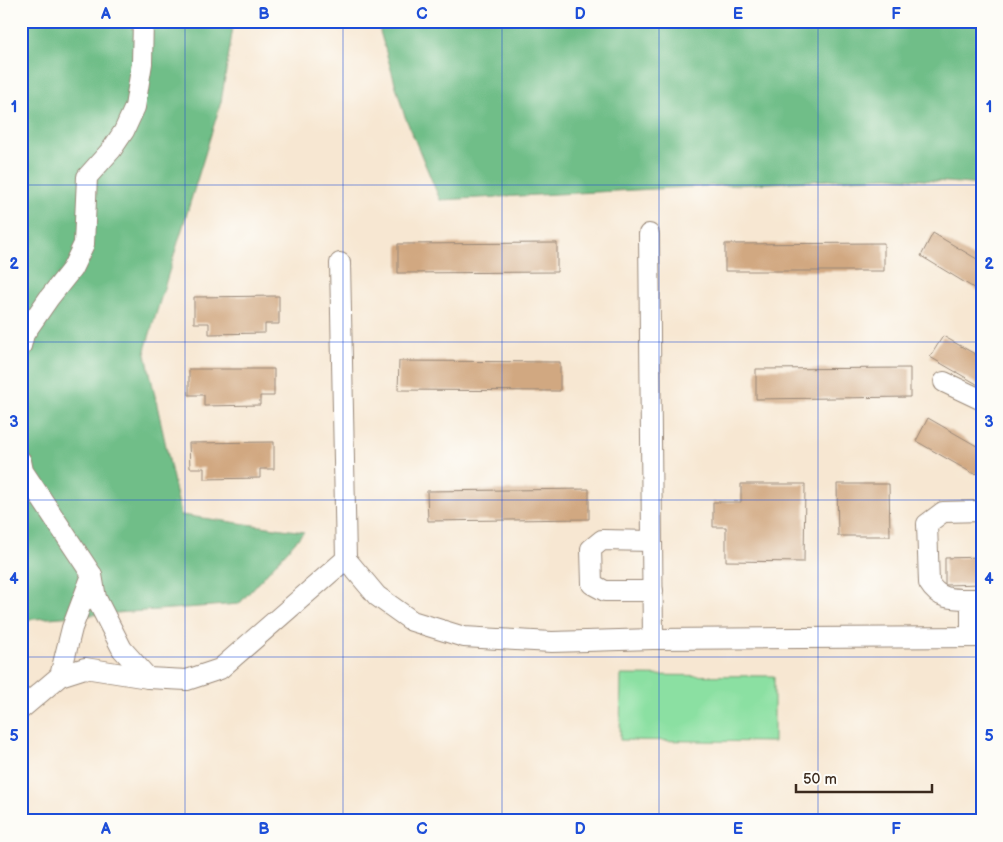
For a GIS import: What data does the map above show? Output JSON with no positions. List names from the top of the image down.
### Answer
{
  "scale_bar": "50 m",
  "grid": {
    "columns": [
      "A",
      "B",
      "C",
      "D",
      "E",
      "F"
    ],
    "rows": [
      "1",
      "2",
      "3",
      "4",
      "5"
    ]
  }
}
